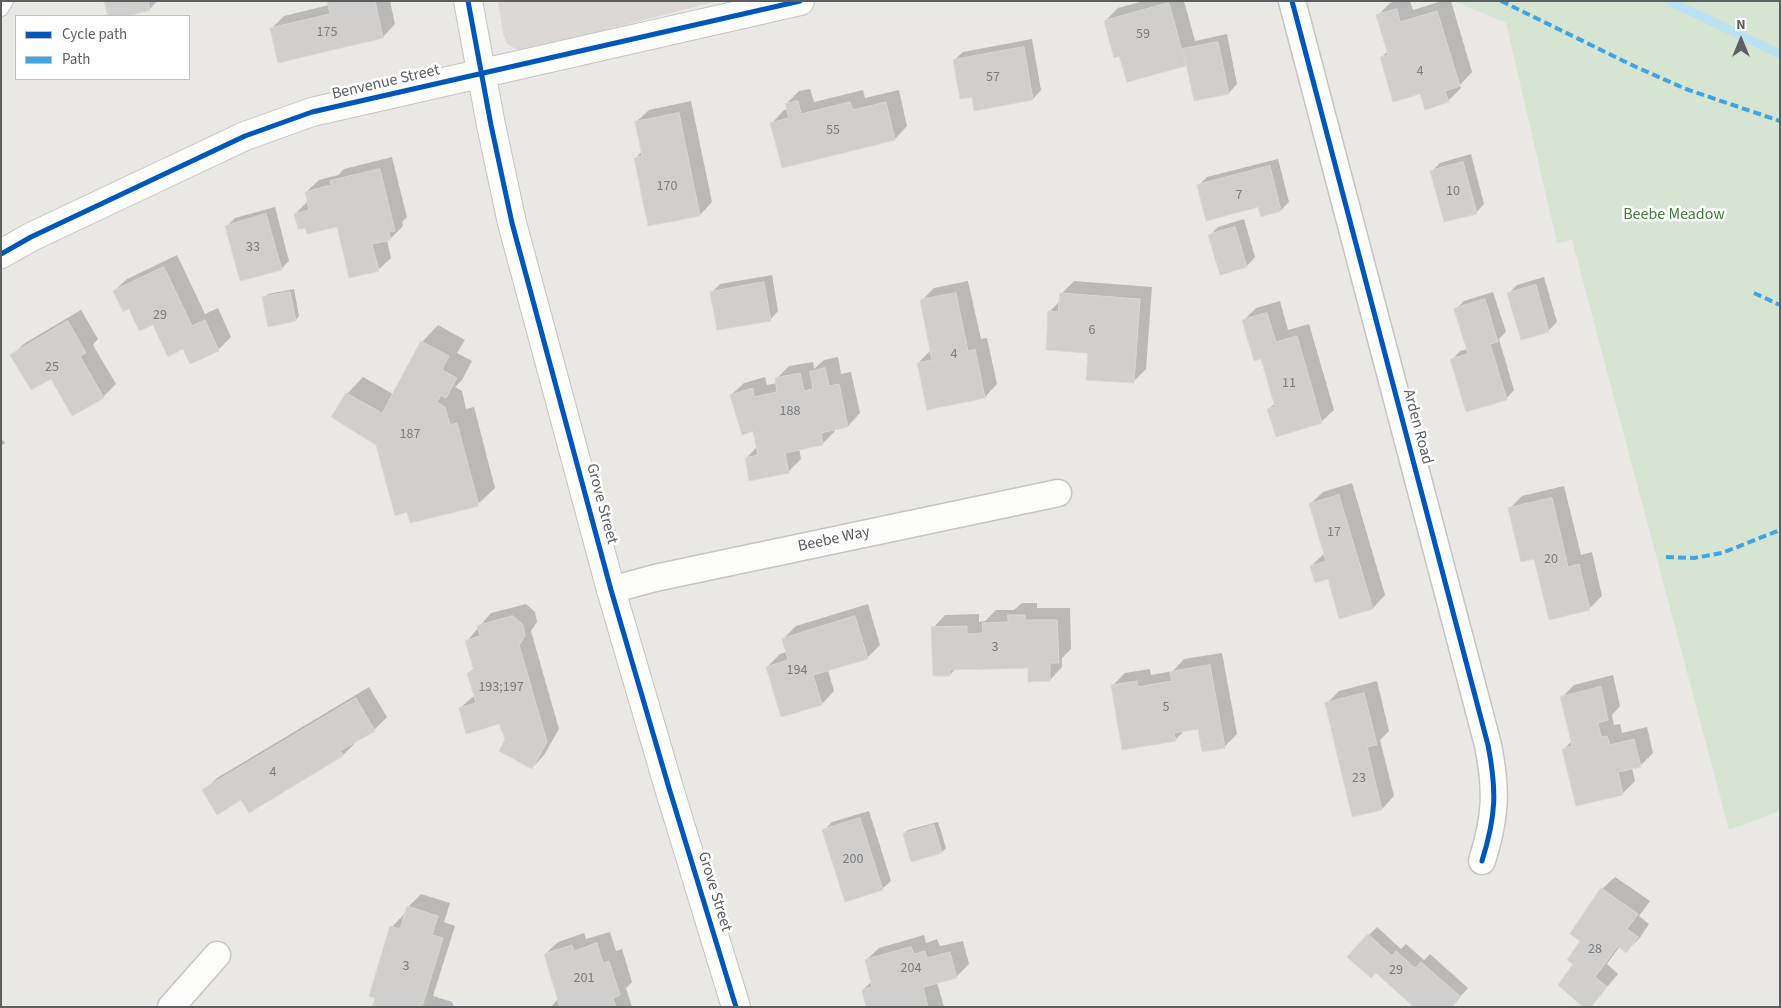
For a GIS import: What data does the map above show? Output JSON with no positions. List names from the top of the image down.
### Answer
{
  "streets": {
    "street": [
      "Benvenue Street",
      "Arden Road",
      "Grove Street",
      "Beebe Way"
    ]
  },
  "crossings": [
    ["Benvenue Street", "Grove Street"],
    ["Grove Street", "Beebe Way"]
  ],
  "parks": ["Beebe Meadow"],
  "house_numbers": [
    "175",
    "59",
    "4",
    "57",
    "55",
    "170",
    "10",
    "7",
    "33",
    "29",
    "6",
    "4",
    "25",
    "11",
    "188",
    "187",
    "17",
    "20",
    "3",
    "194",
    "193;197",
    "5",
    "4",
    "23",
    "200",
    "28",
    "3",
    "204",
    "29",
    "201"
  ],
  "legend": ["Cycle path", "Path"],
  "north": "top"
}
